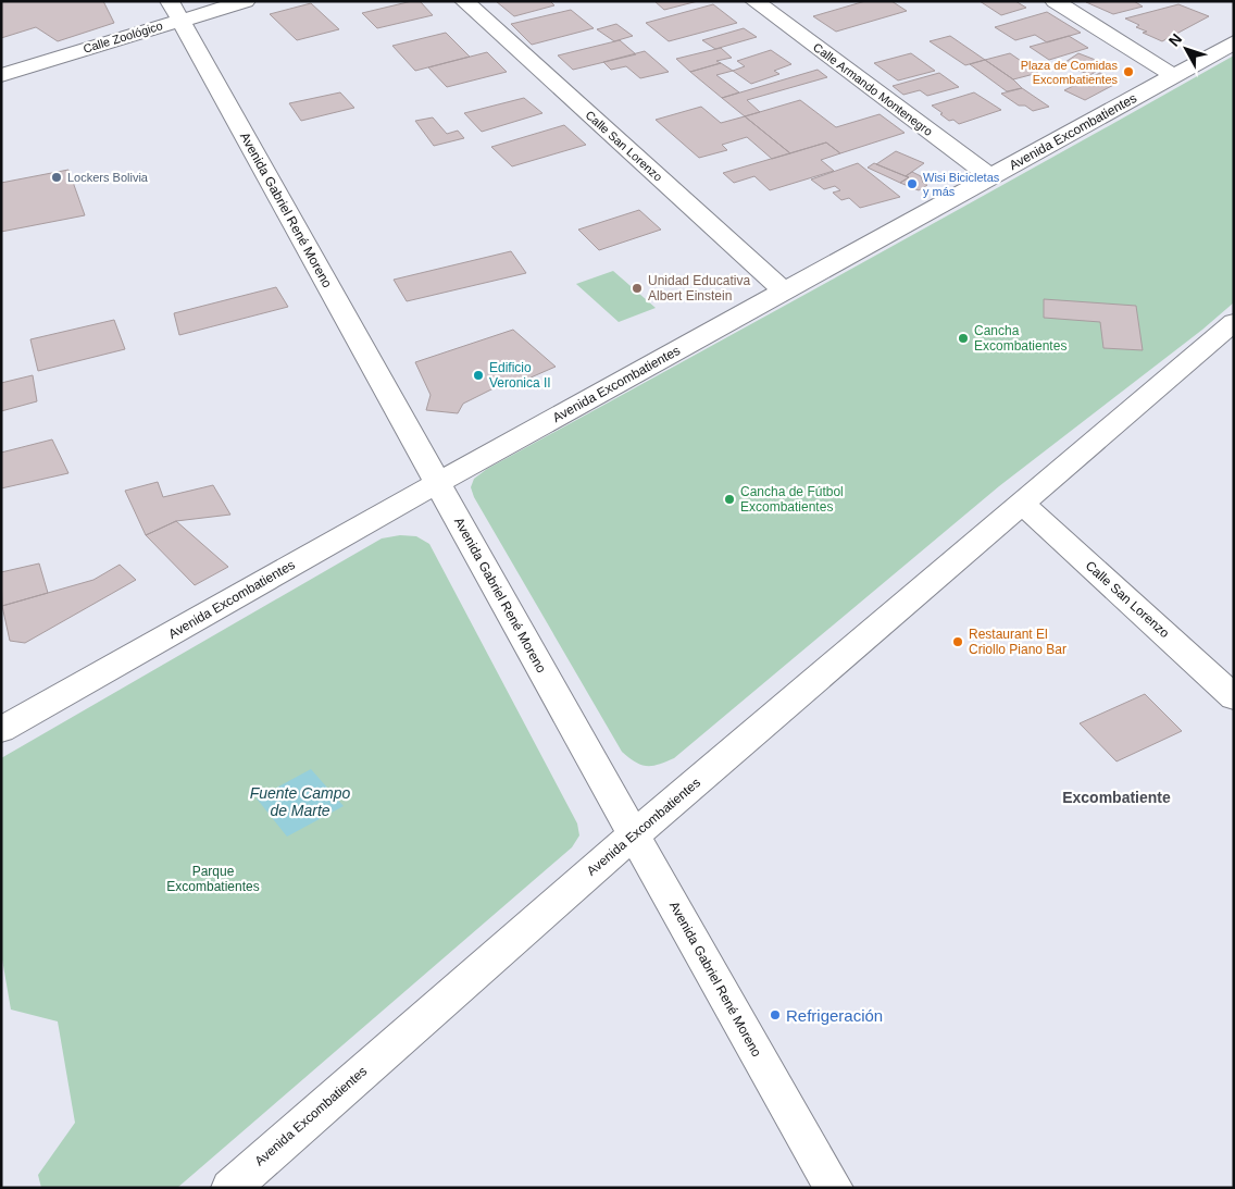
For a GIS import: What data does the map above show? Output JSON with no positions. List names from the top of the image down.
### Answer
{
  "streets": {
    "street": [
      "Calle Zoológico",
      "Calle Armando Montenegro",
      "Avenida Excombatientes",
      "Calle San Lorenzo",
      "Avenida Gabriel René Moreno"
    ]
  },
  "crossings": [
    ["Calle Zoológico", "Avenida Gabriel René Moreno"],
    ["Calle Armando Montenegro", "Avenida Excombatientes"],
    ["Avenida Excombatientes", "Calle San Lorenzo"],
    ["Avenida Excombatientes", "Avenida Gabriel René Moreno"]
  ],
  "districts": ["Excombatiente"],
  "water": ["Fuente Campo de Marte"],
  "parks": ["Parque Excombatientes"],
  "places": [
    "Plaza de Comidas Excombatientes",
    "Lockers Bolivia",
    "Wisi Bicicletas y más",
    "Unidad Educativa Albert Einstein",
    "Cancha Excombatientes",
    "Edificio Veronica II",
    "Cancha de Fútbol Excombatientes",
    "Restaurant El Criollo Piano Bar",
    "Refrigeración"
  ],
  "north": "top left"
}
